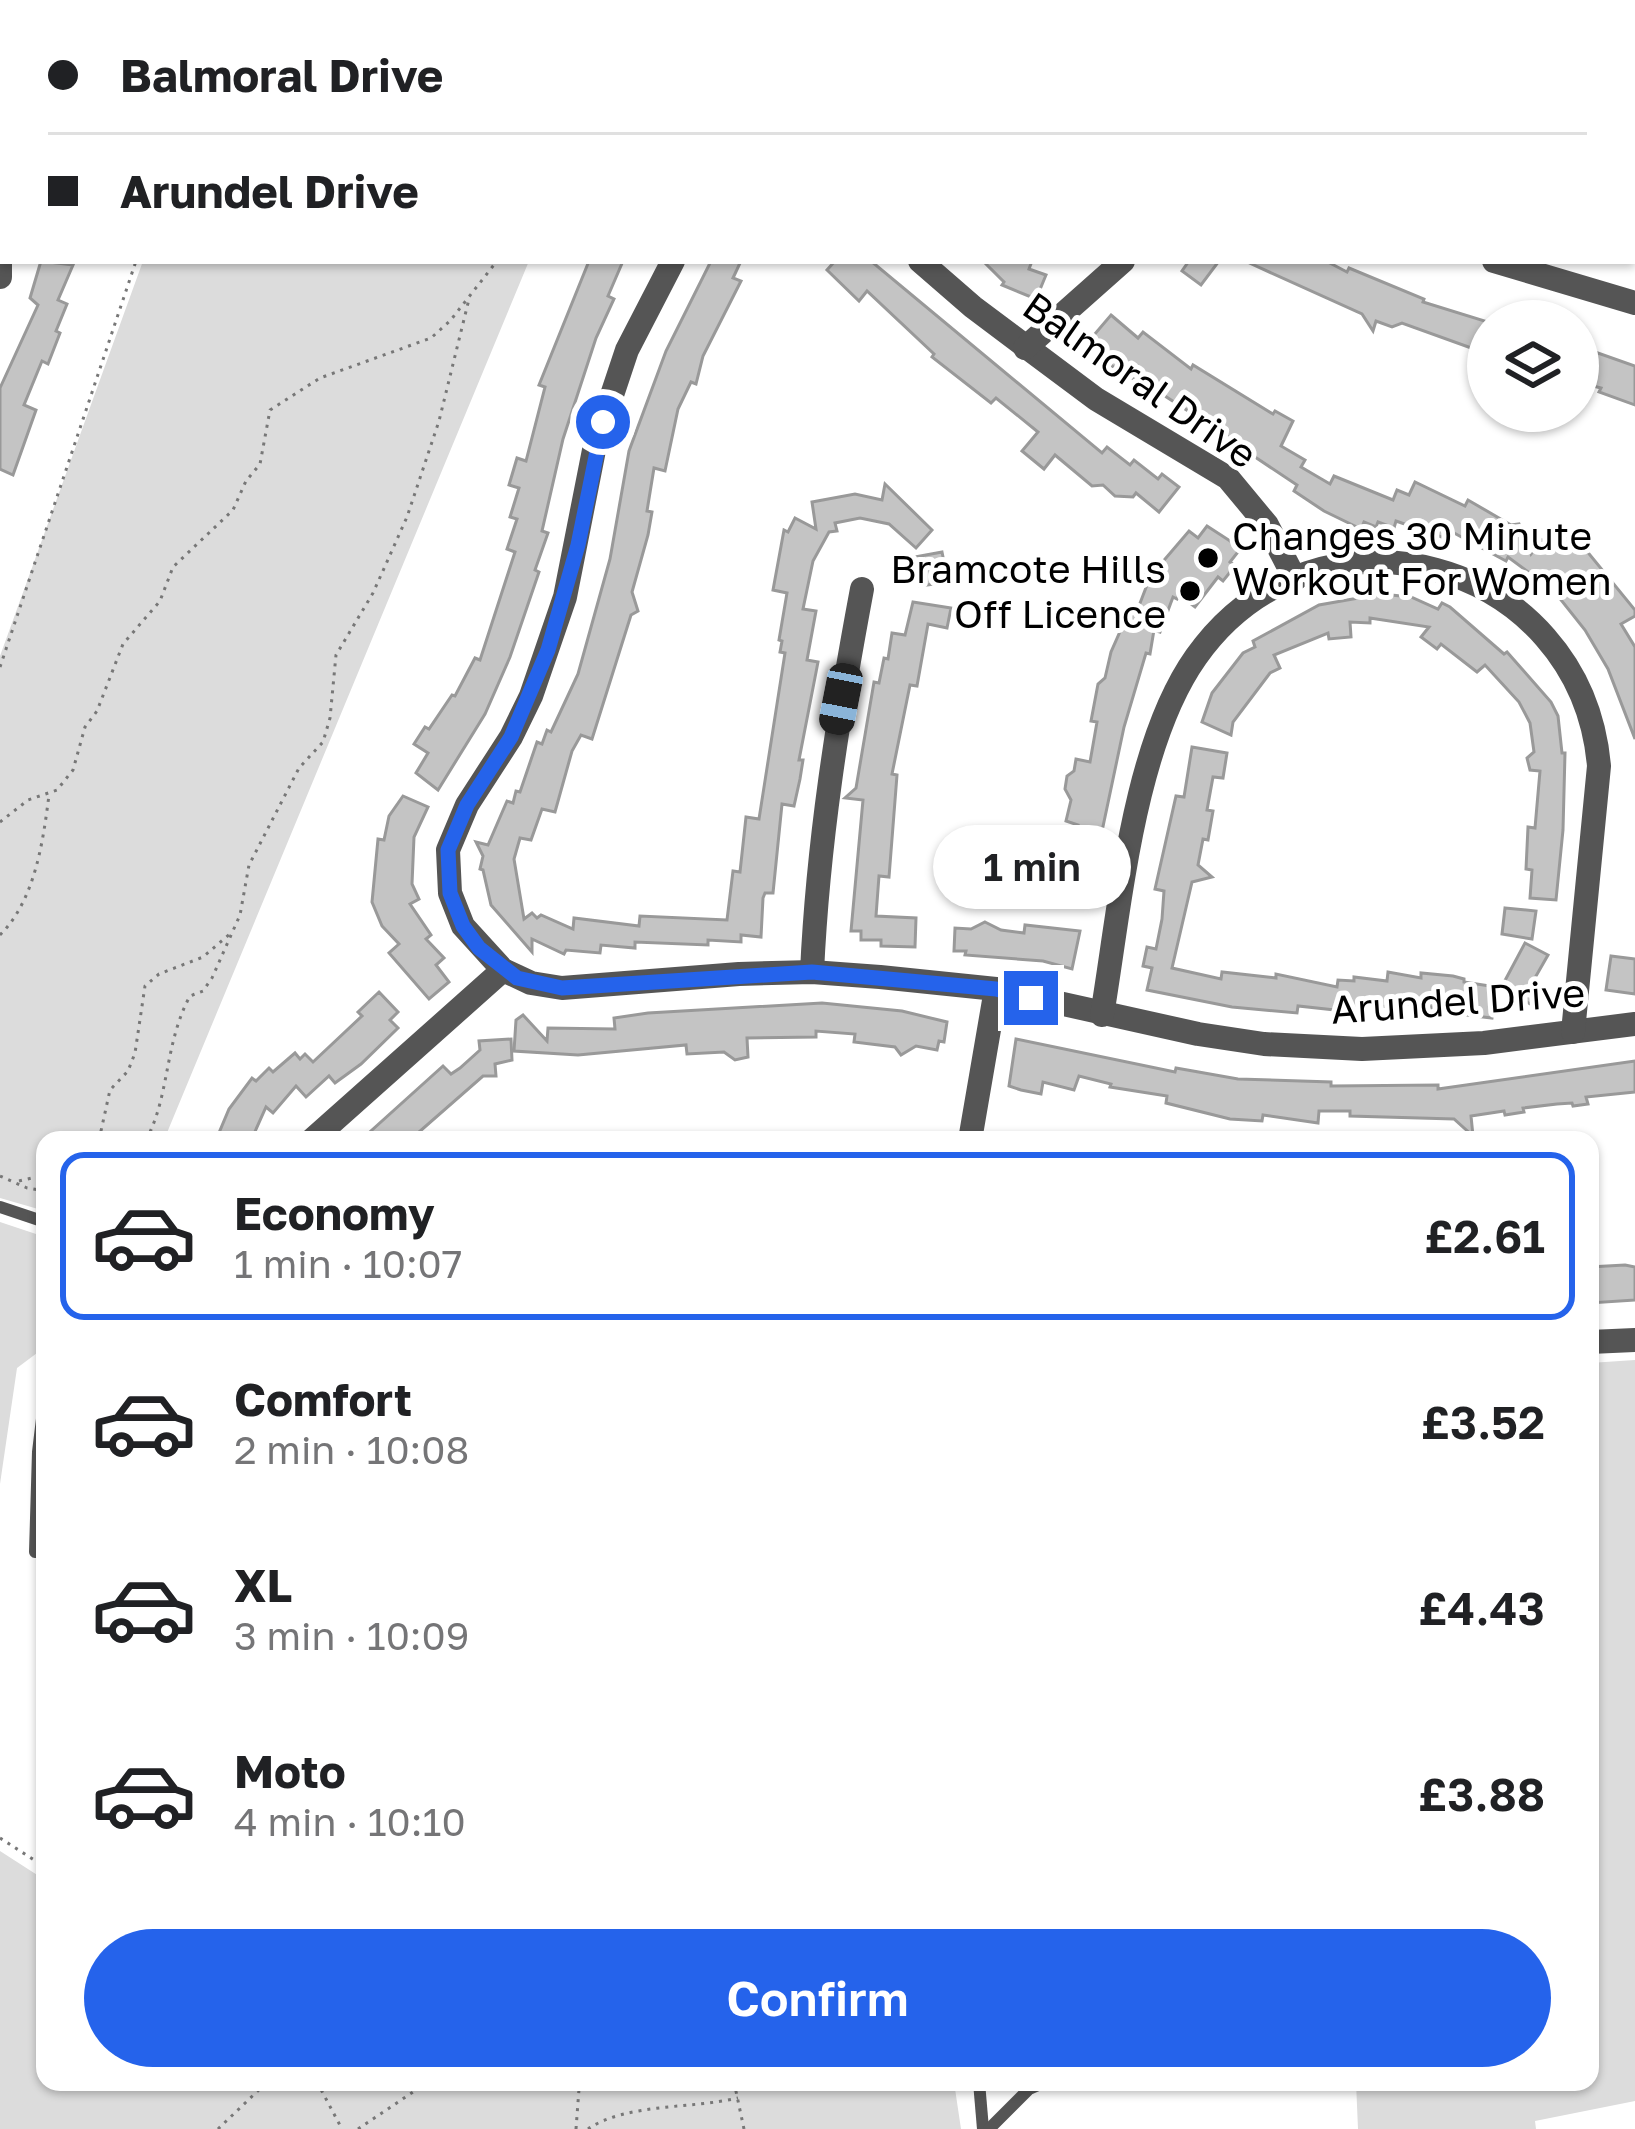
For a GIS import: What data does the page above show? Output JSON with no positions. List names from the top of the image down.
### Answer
{
  "streets": {
    "street": ["Balmoral Drive", "Arundel Drive"]
  },
  "places": ["Changes 30 Minute Workout For Women", "Bramcote Hills Off Licence"],
  "page": {
    "banner": ["Balmoral Drive", "Arundel Drive"],
    "bubble": "1 min",
    "list": [
      {
        "name": "Economy",
        "note": "1 min · 10:07",
        "value": "£2.61"
      },
      {
        "name": "Comfort",
        "note": "2 min · 10:08",
        "value": "£3.52"
      },
      {
        "name": "XL",
        "note": "3 min · 10:09",
        "value": "£4.43"
      },
      {
        "name": "Moto",
        "note": "4 min · 10:10",
        "value": "£3.88"
      }
    ],
    "buttons": "Confirm"
  }
}
